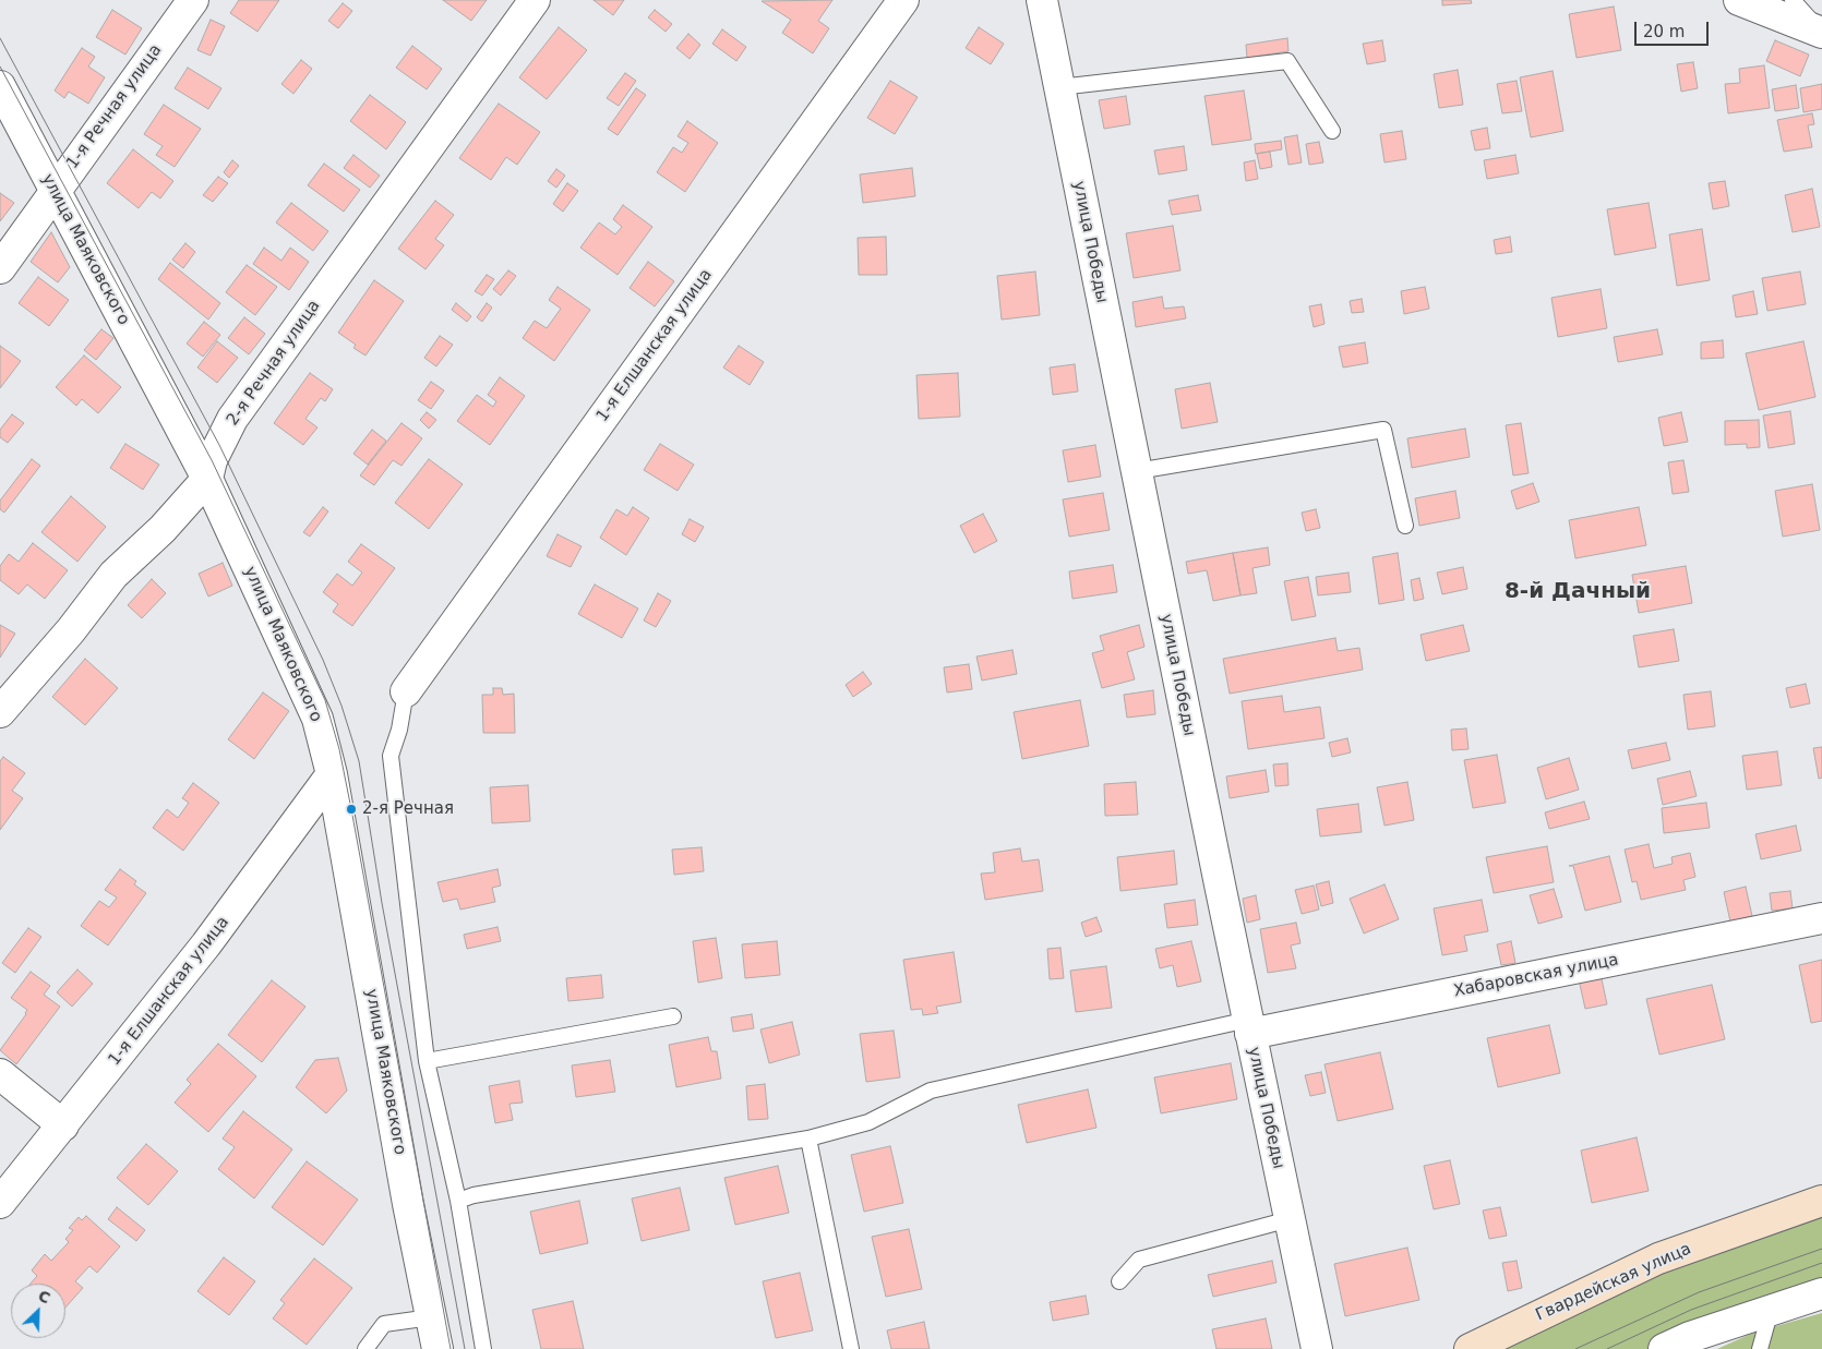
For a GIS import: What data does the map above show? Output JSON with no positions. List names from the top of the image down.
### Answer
{
  "streets": {
    "main road": ["Гвардейская улица"],
    "street": [
      "1-я Речная улица",
      "улица Победы",
      "улица Маяковского",
      "1-я Елшанская улица",
      "2-я Речная улица",
      "Хабаровская улица"
    ]
  },
  "crossings": [
    ["1-я Речная улица", "улица Маяковского"],
    ["улица Победы", "Хабаровская улица"],
    ["улица Маяковского", "1-я Елшанская улица"],
    ["улица Маяковского", "2-я Речная улица"]
  ],
  "districts": ["8-й Дачный"],
  "places": ["2-я Речная"],
  "scale_bar": "20 m",
  "north": "top right"
}
